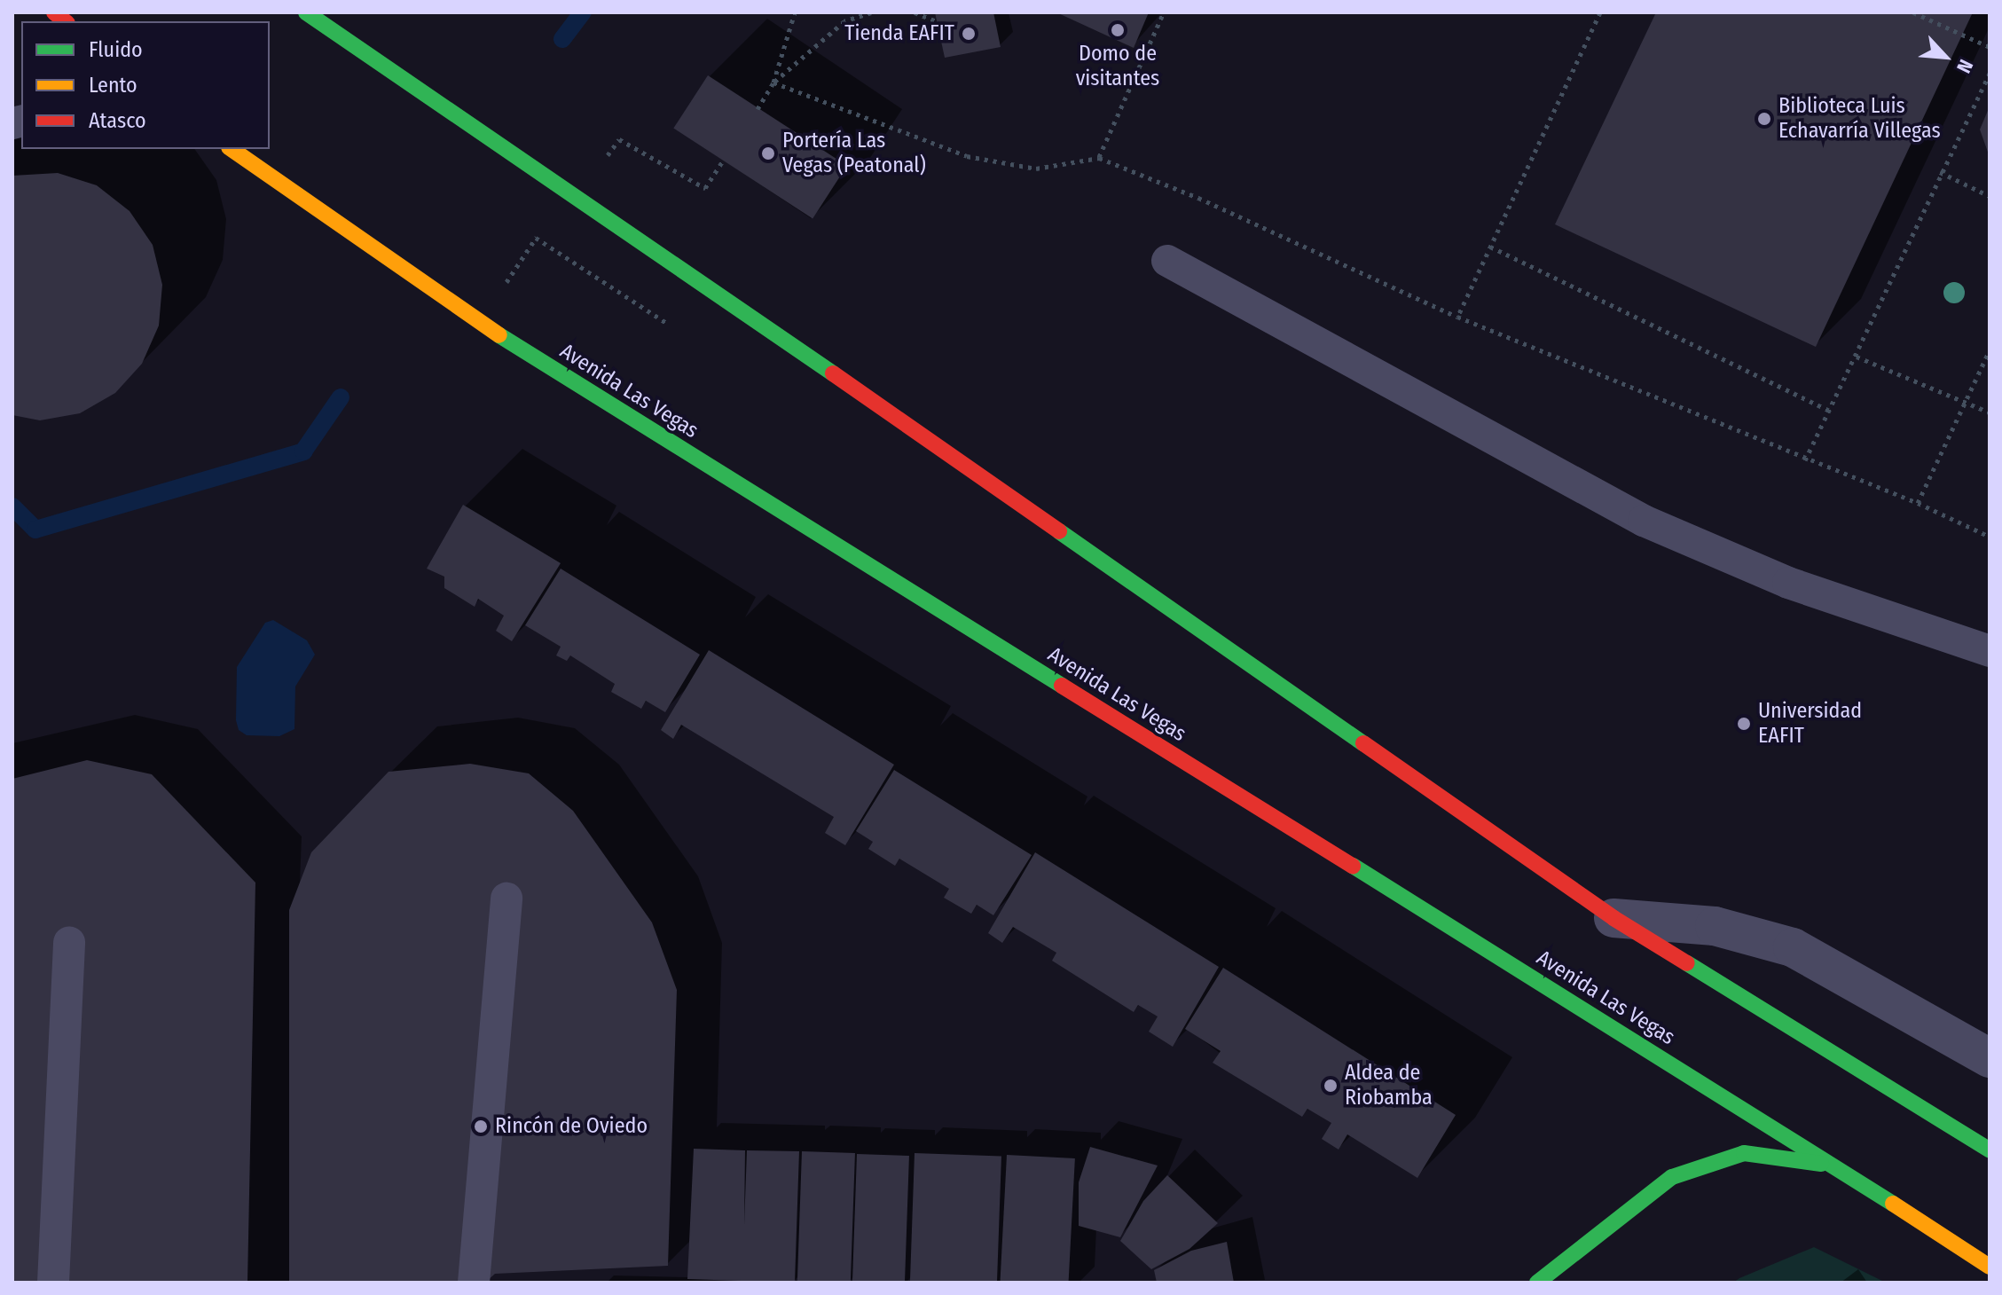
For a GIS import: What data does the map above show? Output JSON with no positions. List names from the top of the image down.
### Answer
{
  "streets": {
    "main road": ["Avenida Las Vegas"]
  },
  "places": [
    "Domo de visitantes",
    "Tienda EAFIT",
    "Biblioteca Luis Echavarría Villegas",
    "Portería Las Vegas (Peatonal)",
    "Universidad EAFIT",
    "Aldea de Riobamba",
    "Rincón de Oviedo"
  ],
  "legend": ["Fluido", "Lento", "Atasco"],
  "north": "bottom right"
}
